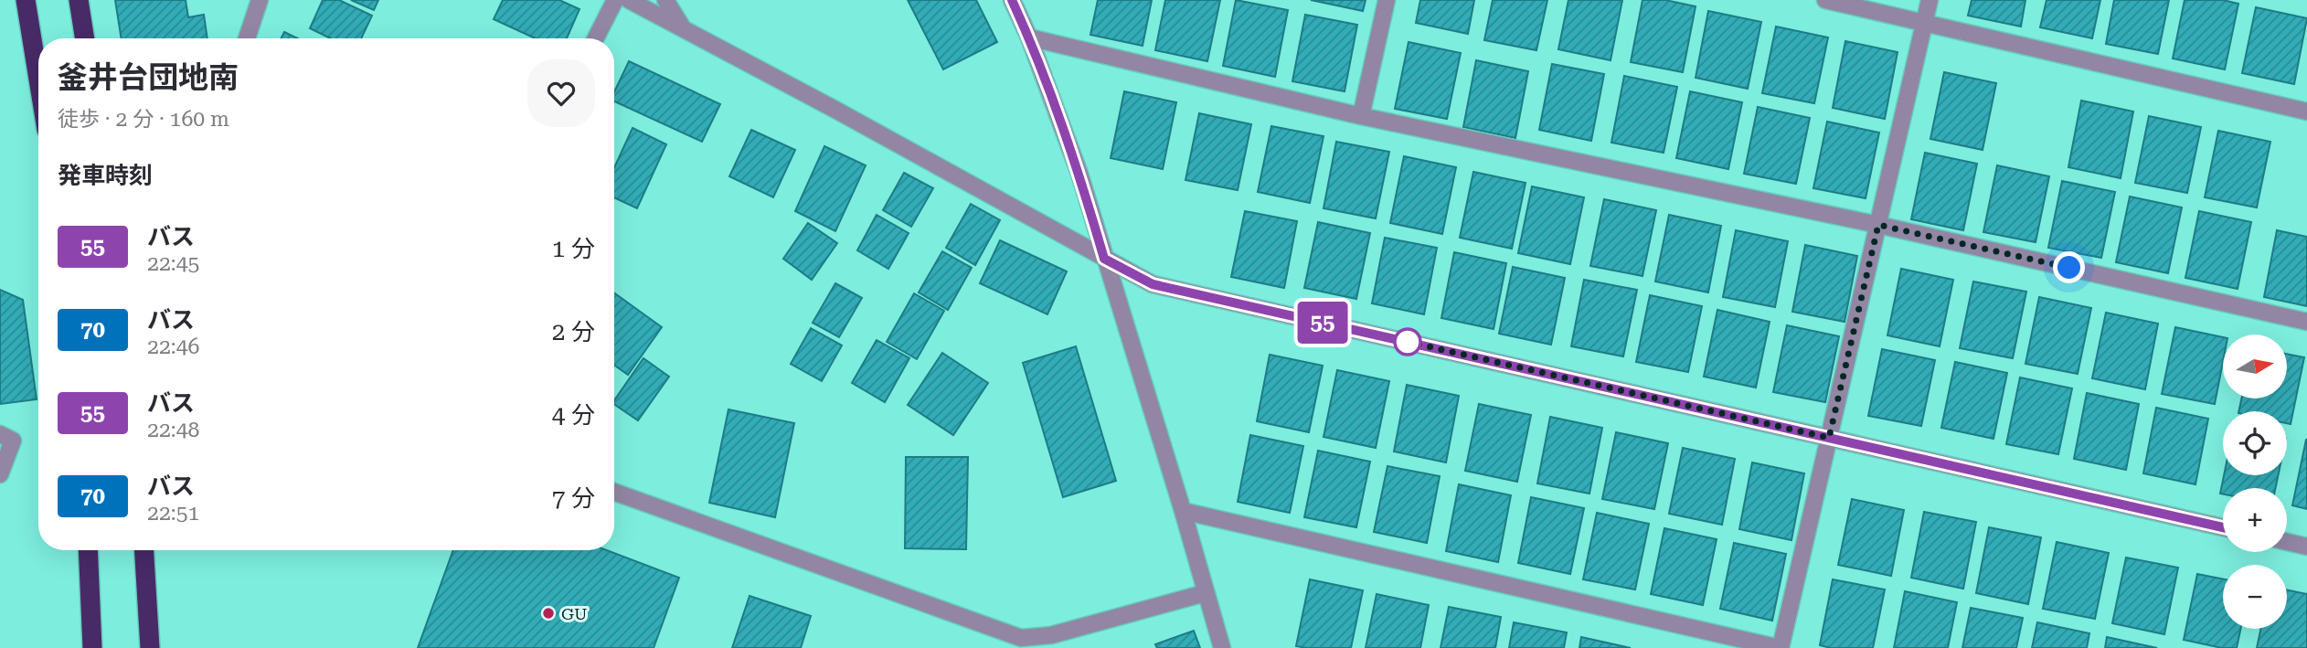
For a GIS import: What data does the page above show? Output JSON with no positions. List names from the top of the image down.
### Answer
{
  "places": ["GU"],
  "lines": ["bus line 55"],
  "north": "right",
  "page": {
    "on_map": "55",
    "heading": [
      ["釜井台団地南", "徒歩 · 2 分 · 160 m"],
      "発車時刻"
    ],
    "list": [
      {
        "mark": "55",
        "name": "バス",
        "note": "22:45",
        "value": "1 分"
      },
      {
        "mark": "70",
        "name": "バス",
        "note": "22:46",
        "value": "2 分"
      },
      {
        "mark": "55",
        "name": "バス",
        "note": "22:48",
        "value": "4 分"
      },
      {
        "mark": "70",
        "name": "バス",
        "note": "22:51",
        "value": "7 分"
      }
    ],
    "map_buttons": ["+", "−"]
  }
}
